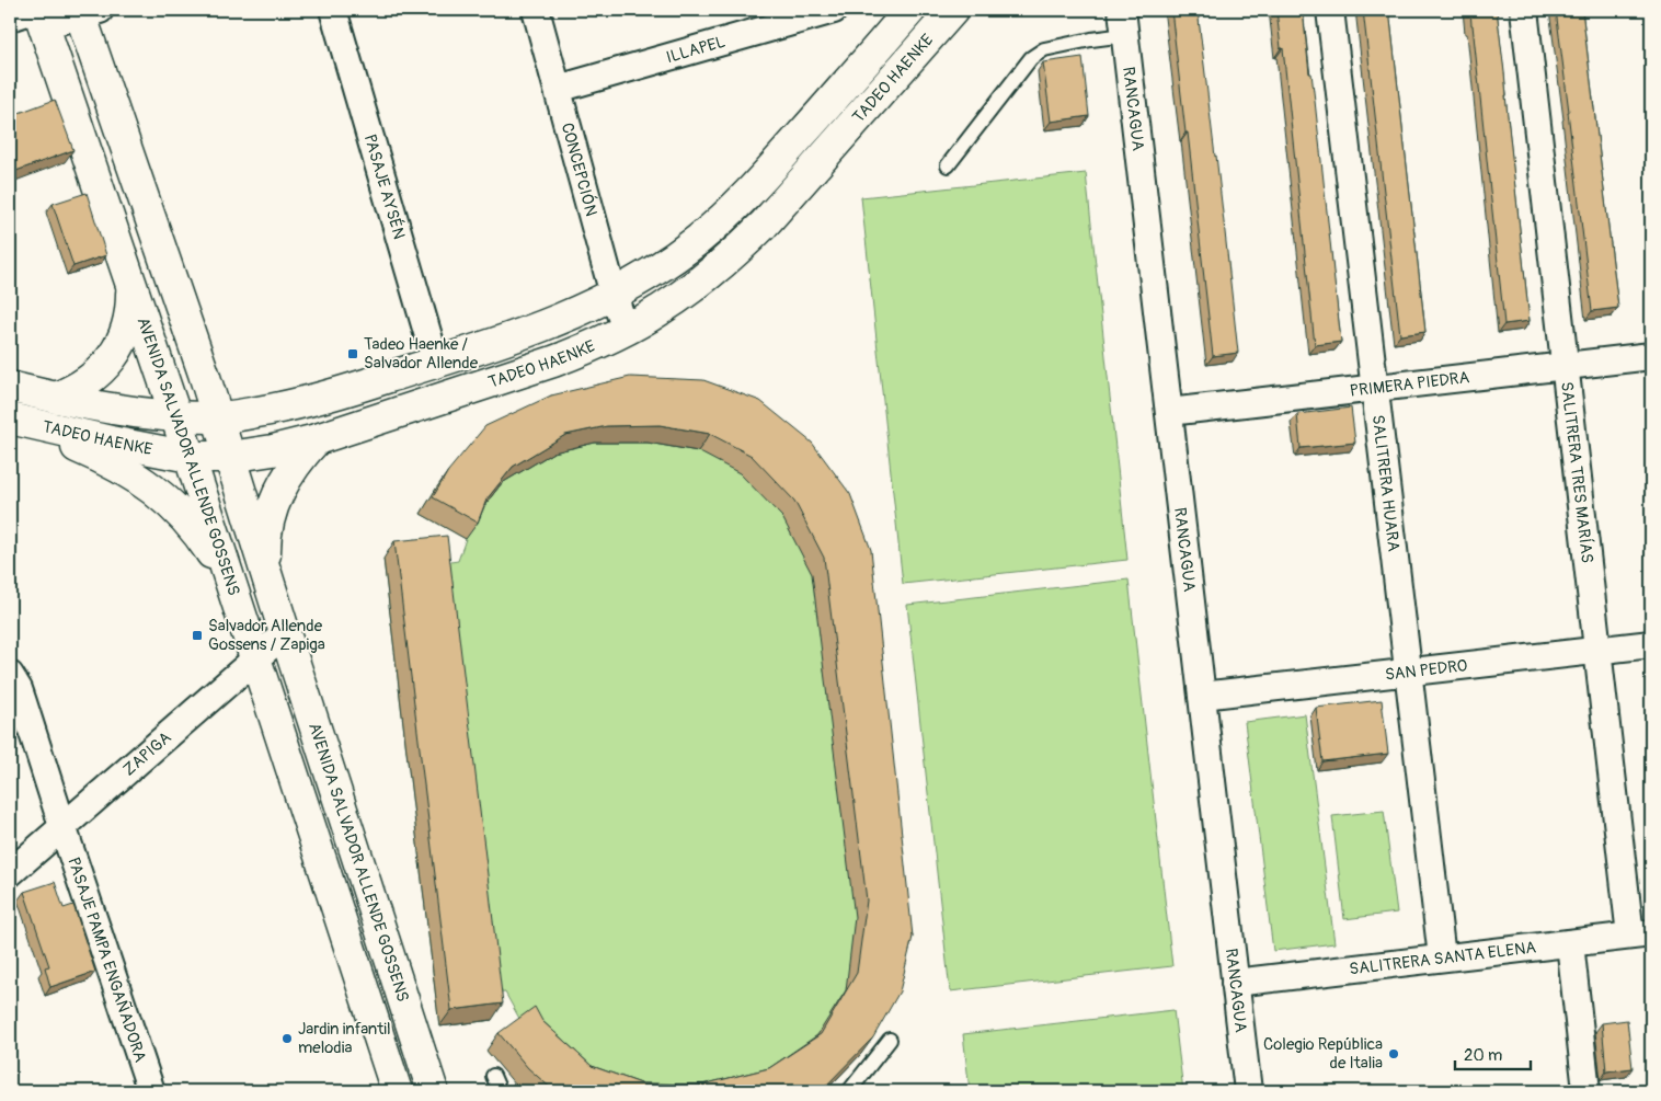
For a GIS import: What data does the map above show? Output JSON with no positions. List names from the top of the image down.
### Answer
{
  "streets": {
    "main road": ["TADEO HAENKE", "AVENIDA SALVADOR ALLENDE GOSSENS"],
    "street": [
      "ILLAPEL",
      "RANCAGUA",
      "CONCEPCIÓN",
      "PASAJE AYSÉN",
      "PRIMERA PIEDRA",
      "SALITRERA TRES MARÍAS",
      "SALITRERA HUARA",
      "SAN PEDRO",
      "ZAPIGA",
      "SALITRERA SANTA ELENA",
      "PASAJE PAMPA ENGAÑADORA"
    ]
  },
  "crossings": [
    ["ILLAPEL", "CONCEPCIÓN"],
    ["TADEO HAENKE", "CONCEPCIÓN"],
    ["TADEO HAENKE", "PASAJE AYSÉN"],
    ["TADEO HAENKE", "AVENIDA SALVADOR ALLENDE GOSSENS"],
    ["RANCAGUA", "PRIMERA PIEDRA"],
    ["RANCAGUA", "SAN PEDRO"],
    ["RANCAGUA", "SALITRERA SANTA ELENA"],
    ["PRIMERA PIEDRA", "SALITRERA TRES MARÍAS"],
    ["PRIMERA PIEDRA", "SALITRERA HUARA"],
    ["AVENIDA SALVADOR ALLENDE GOSSENS", "ZAPIGA"],
    ["SALITRERA TRES MARÍAS", "SAN PEDRO"],
    ["SALITRERA TRES MARÍAS", "SALITRERA SANTA ELENA"],
    ["SALITRERA HUARA", "SAN PEDRO"],
    ["SALITRERA HUARA", "SALITRERA SANTA ELENA"],
    ["ZAPIGA", "PASAJE PAMPA ENGAÑADORA"]
  ],
  "places": {
    "transit": ["Tadeo Haenke / Salvador Allende", "Salvador Allende Gossens / Zapiga"],
    "other": ["Jardin infantil melodia", "Colegio República de Italia"]
  },
  "scale_bar": "20 m"
}
